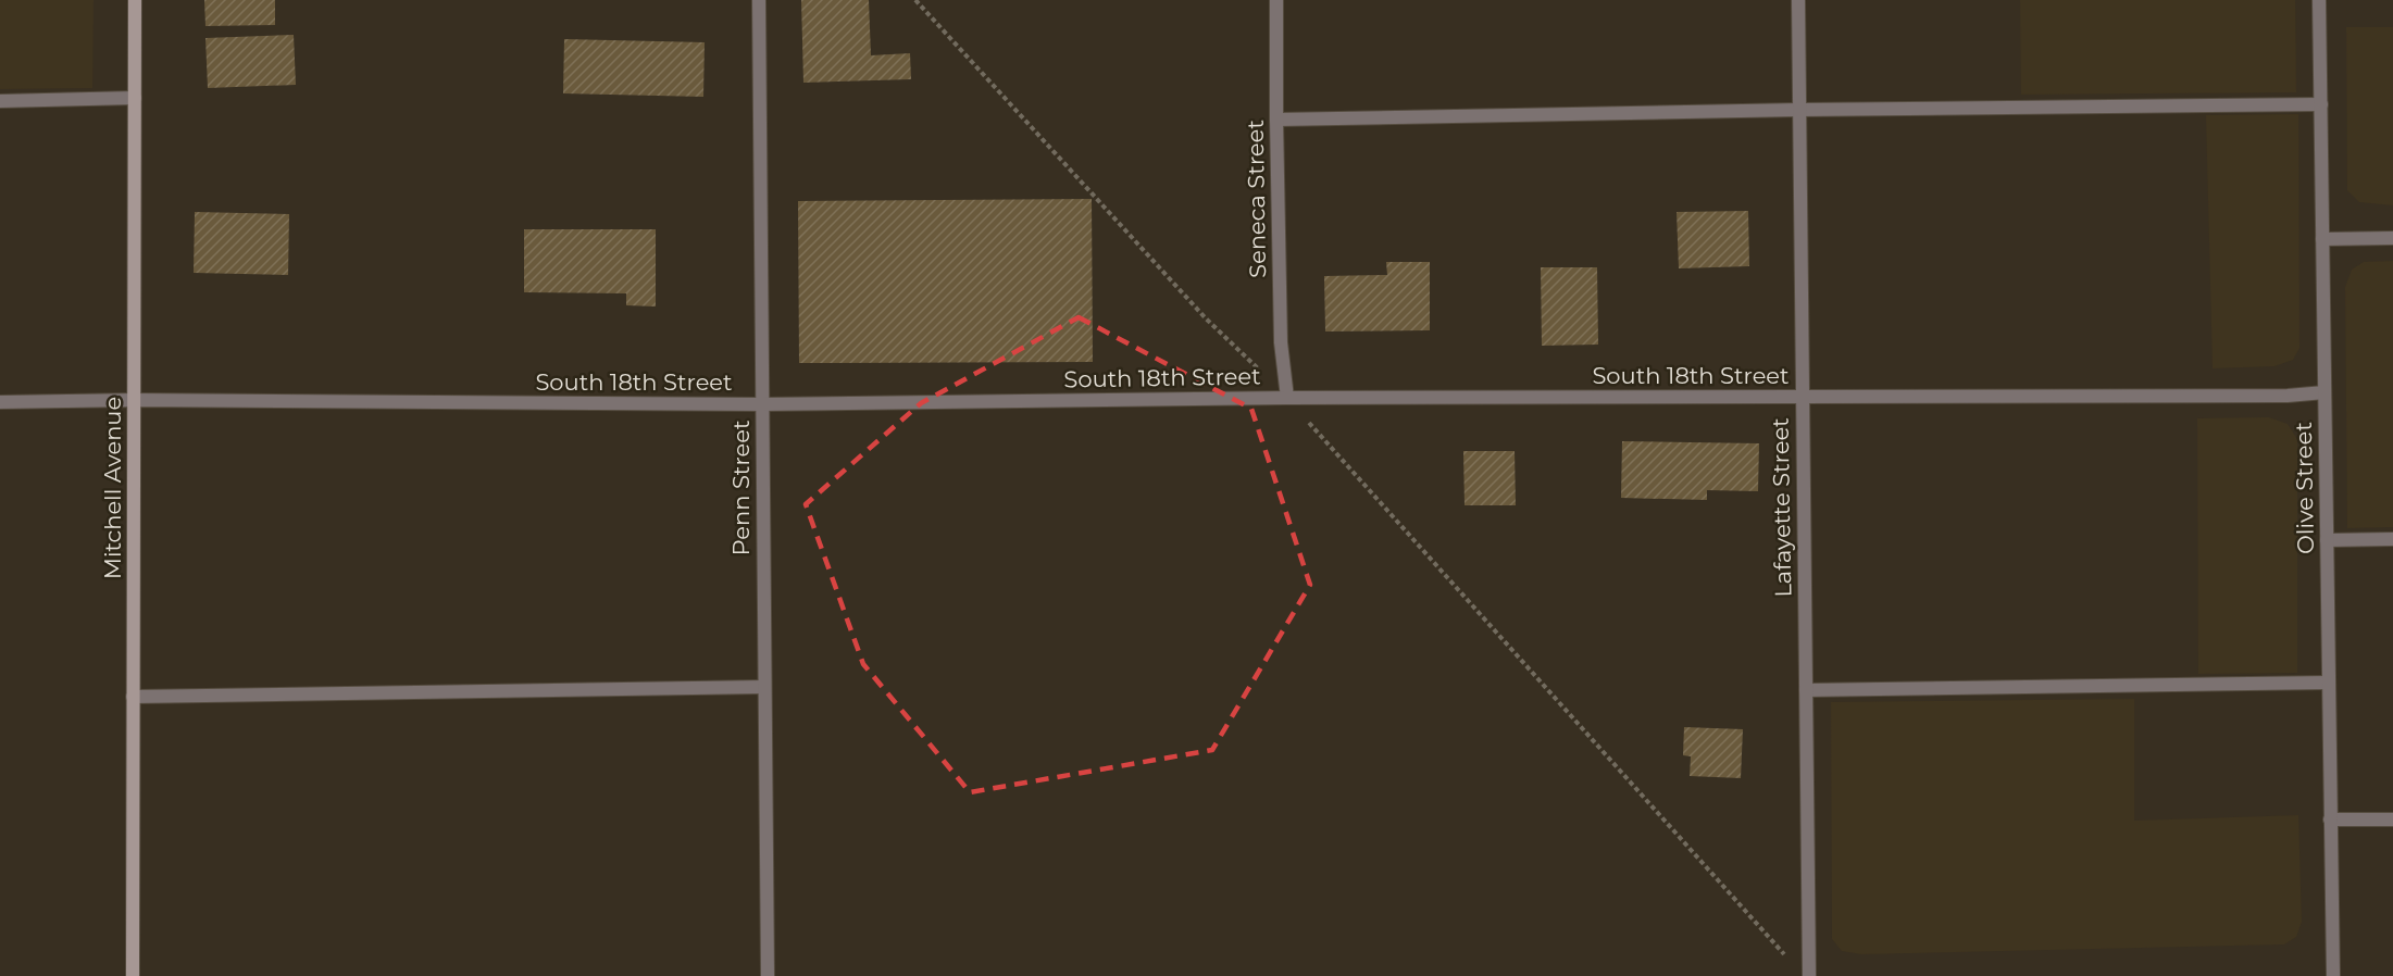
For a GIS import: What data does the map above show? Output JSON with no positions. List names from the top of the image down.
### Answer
{
  "streets": {
    "main road": ["Mitchell Avenue"],
    "street": [
      "Seneca Street",
      "South 18th Street",
      "Penn Street",
      "Olive Street",
      "Lafayette Street"
    ]
  },
  "crossings": [
    ["Seneca Street", "South 18th Street"],
    ["South 18th Street", "Mitchell Avenue"],
    ["South 18th Street", "Penn Street"],
    ["South 18th Street", "Olive Street"],
    ["South 18th Street", "Lafayette Street"]
  ]
}
